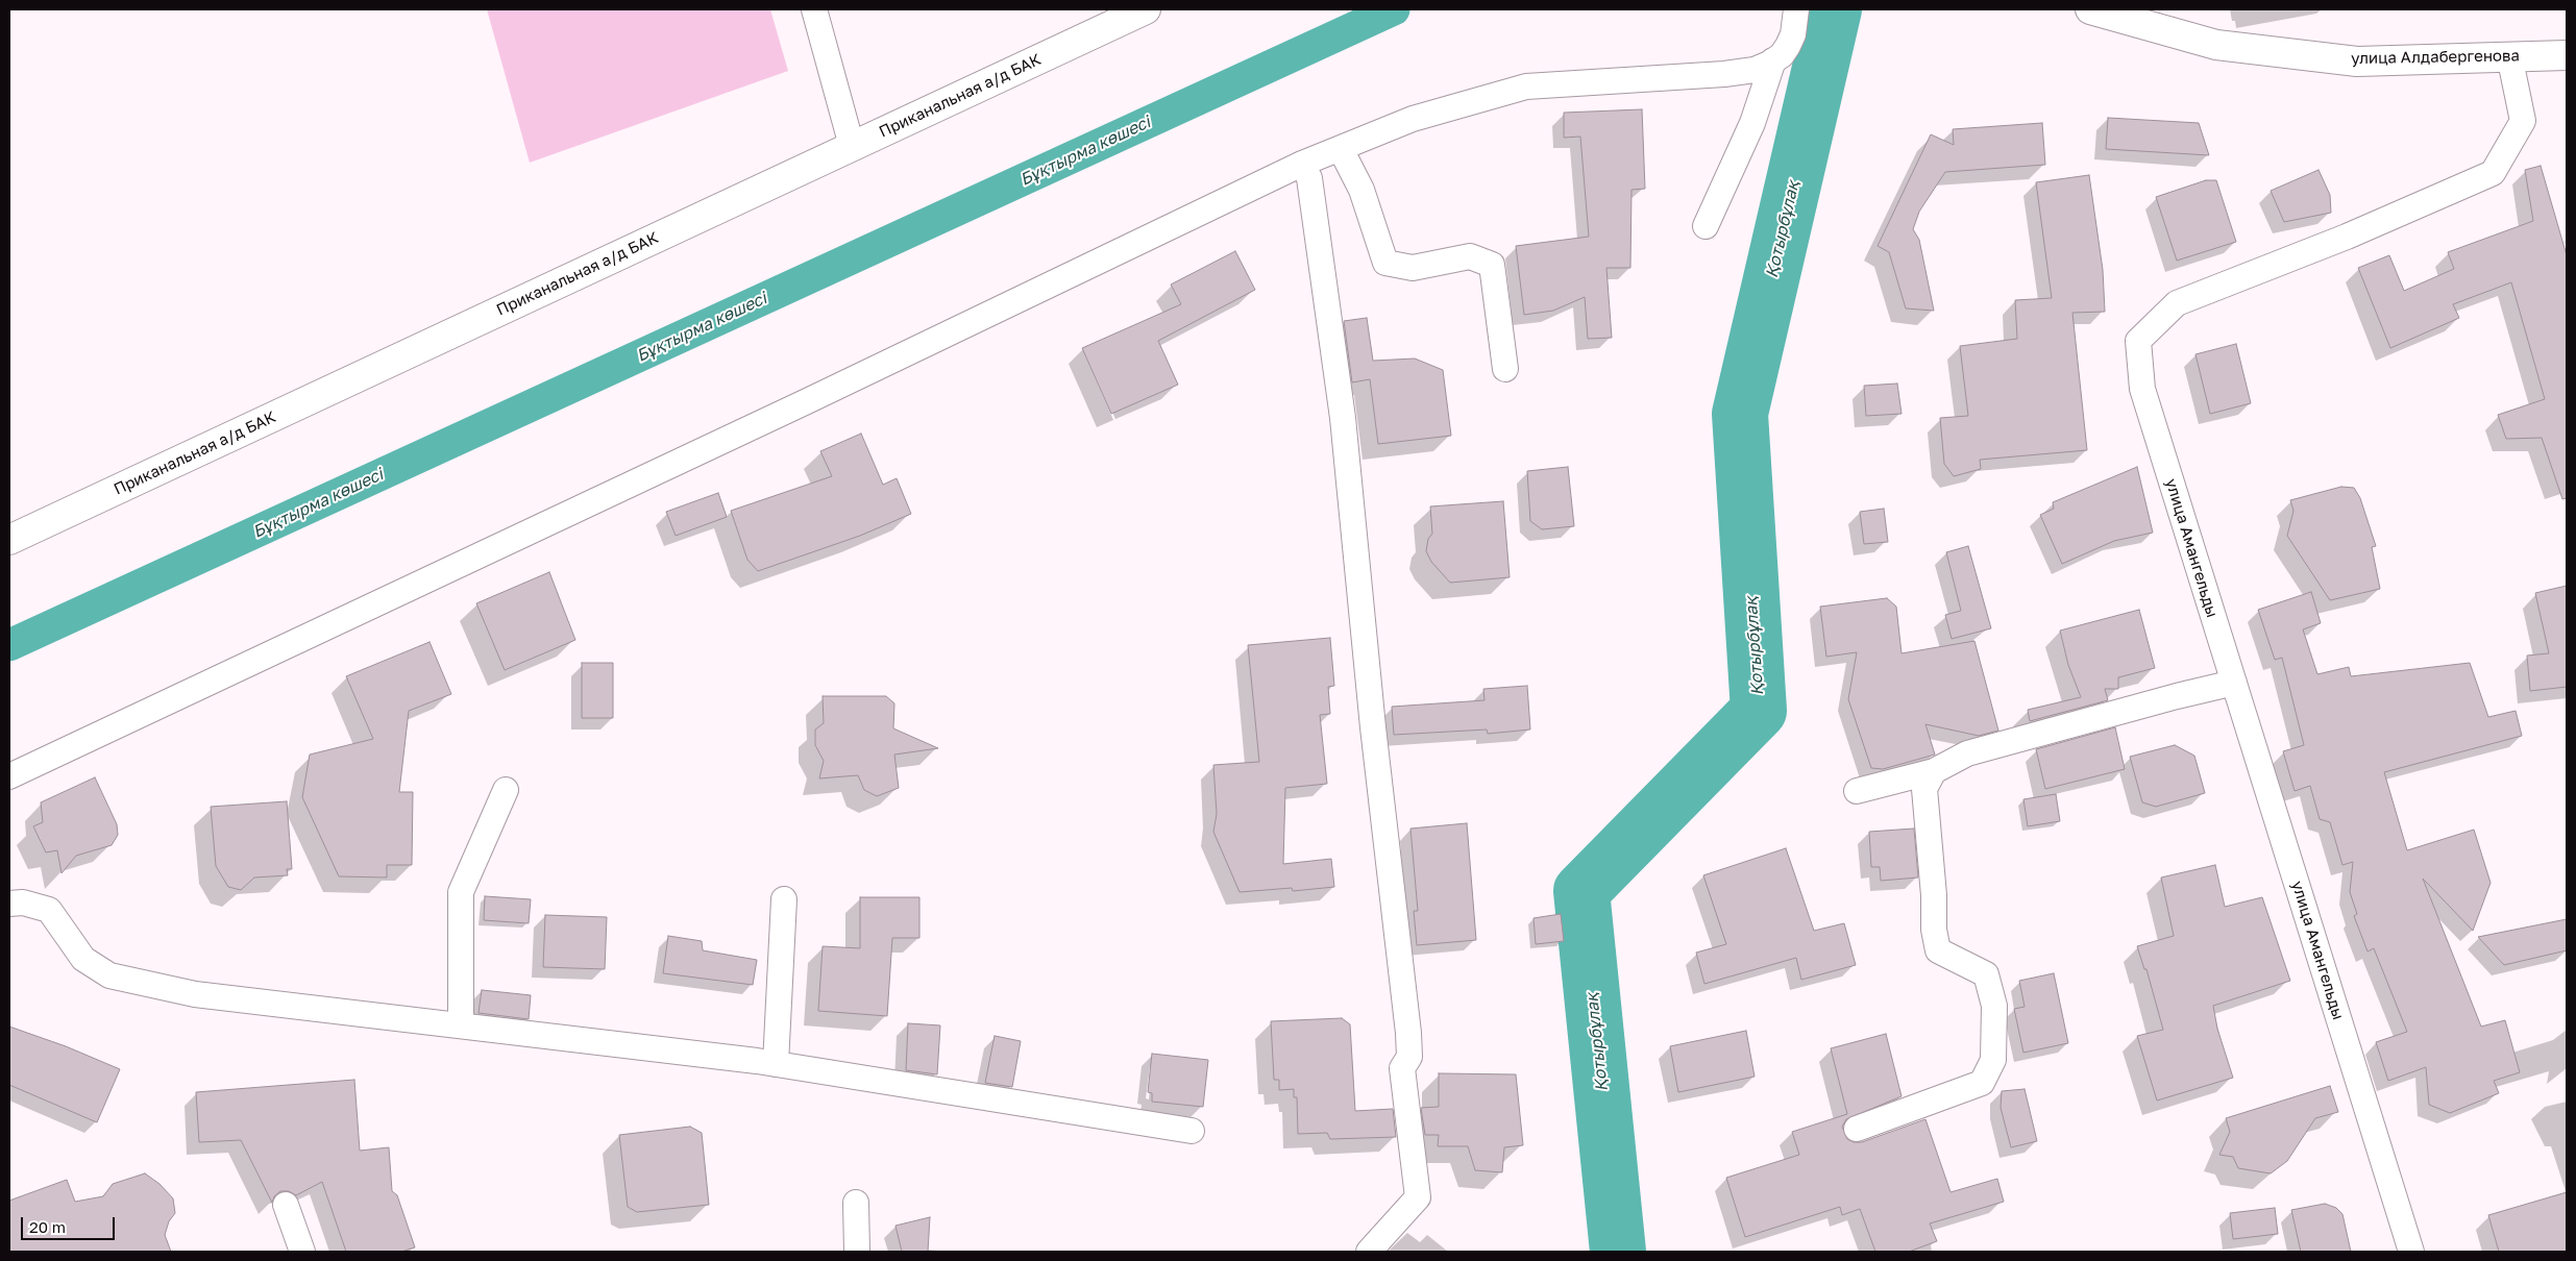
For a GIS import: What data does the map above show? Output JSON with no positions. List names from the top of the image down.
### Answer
{
  "streets": {
    "main road": ["улица Алдабергенова", "Приканальная а/д БАК"],
    "street": ["улица Амангельды"]
  },
  "crossings": [
    ["улица Алдабергенова", "улица Амангельды"]
  ],
  "water": ["Бұқтырма көшесі", "Қотырбұлақ"],
  "scale_bar": "20 m"
}
